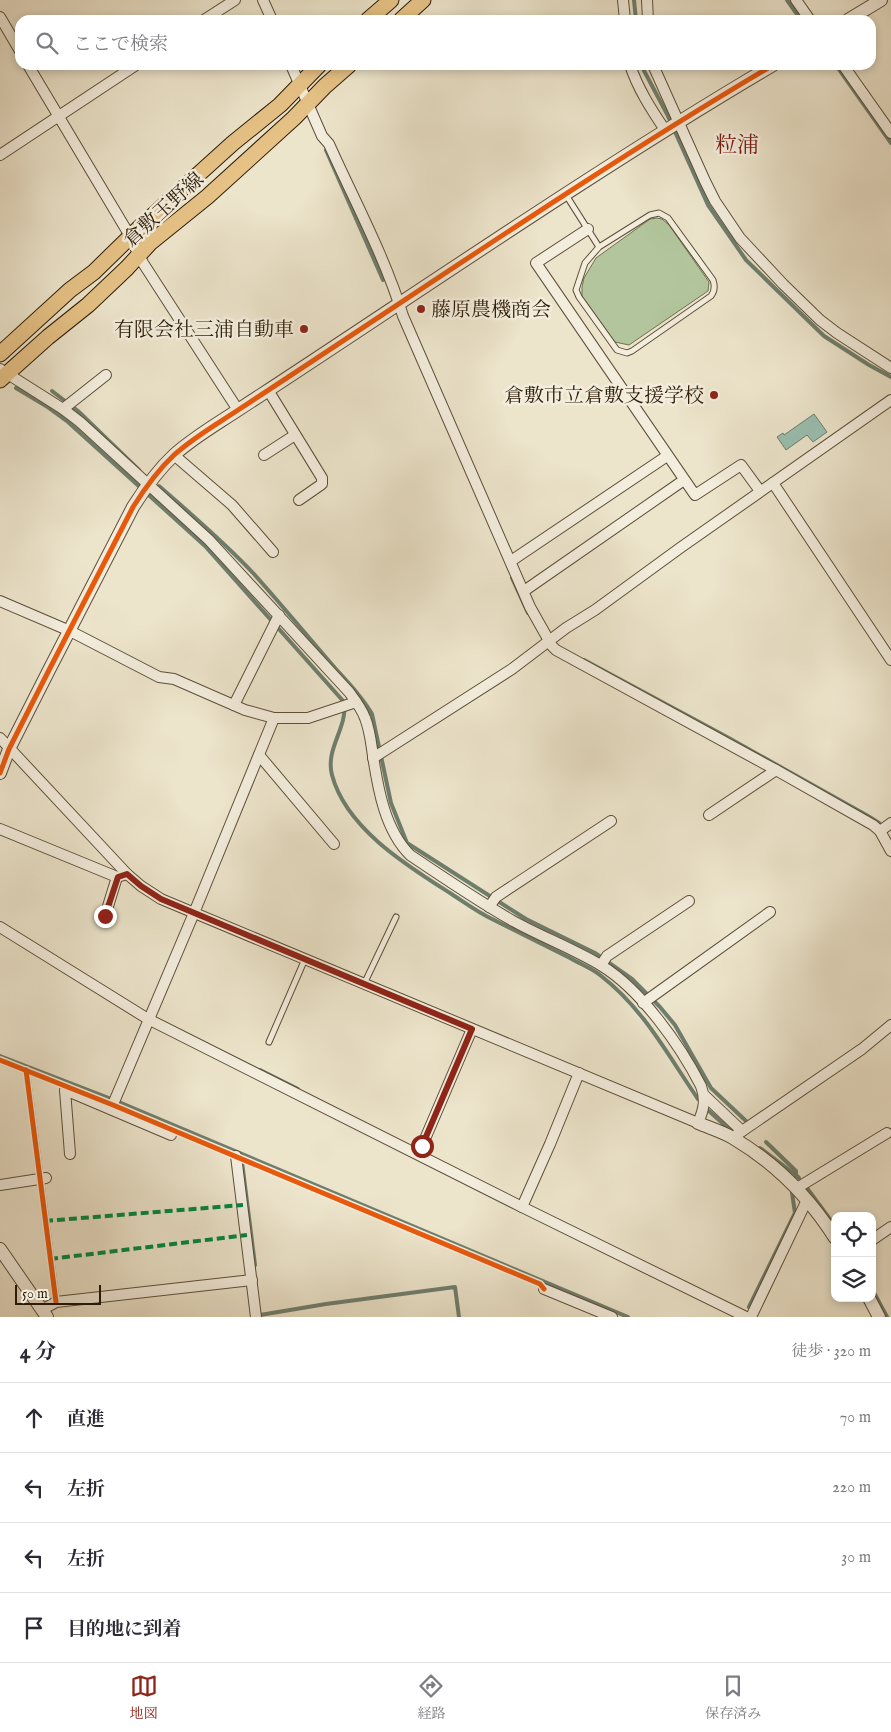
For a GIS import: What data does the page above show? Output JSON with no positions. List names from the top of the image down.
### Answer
{
  "streets": {
    "main road": ["倉敷玉野線"]
  },
  "districts": ["粒浦"],
  "places": ["藤原農機商会", "有限会社三浦自動車", "倉敷市立倉敷支援学校"],
  "scale_bar": "50 m",
  "page": {
    "search": "ここで検索",
    "scale": "50 m",
    "heading": ["4 分", "徒歩 · 320 m"],
    "list": [
      ["直進", "70 m"],
      ["左折", "220 m"],
      ["左折", "30 m"],
      "目的地に到着"
    ],
    "nav": ["地図", "経路", "保存済み"]
  }
}
